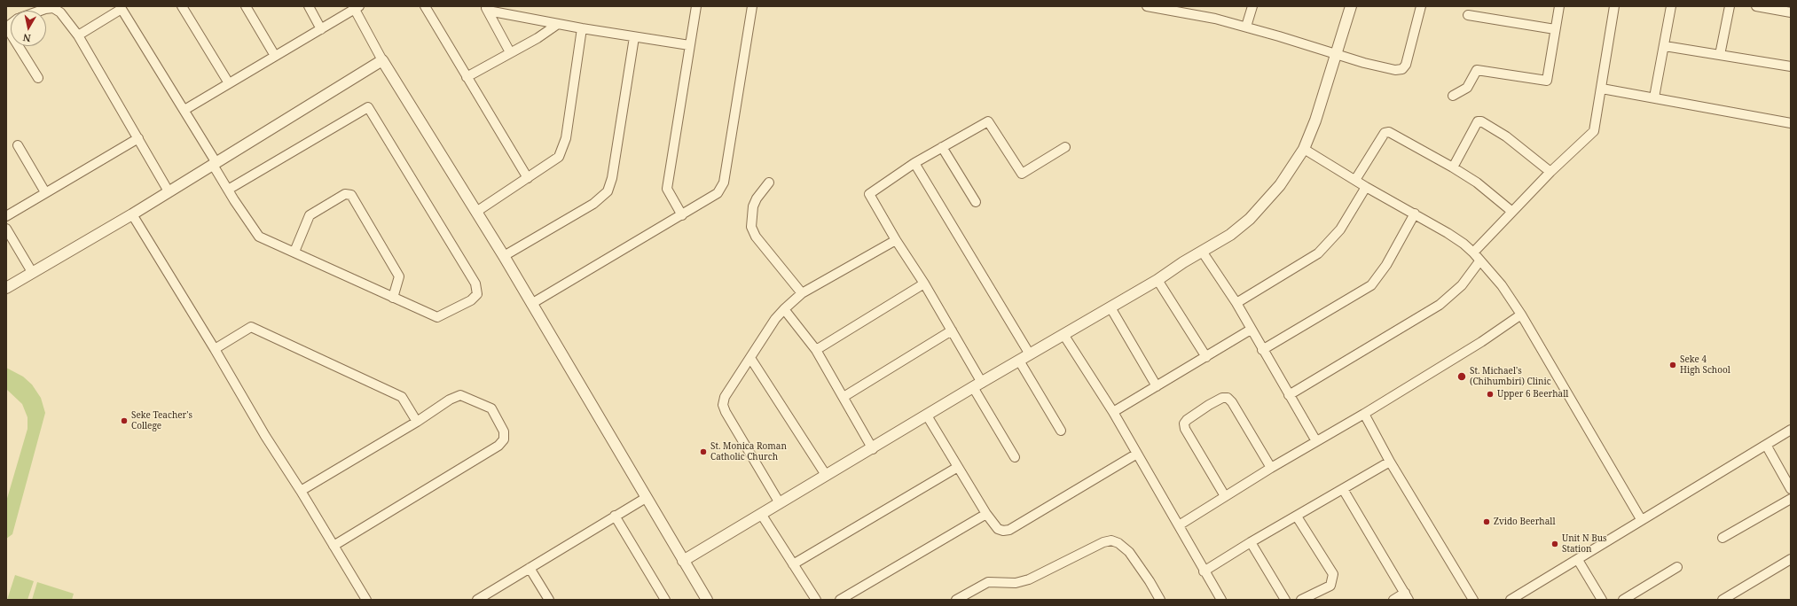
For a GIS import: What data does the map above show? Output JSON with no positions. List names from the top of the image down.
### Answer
{
  "places": [
    "Seke 4 High School",
    "St. Michael's (Chihumbiri) Clinic",
    "Upper 6 Beerhall",
    "Seke Teacher's College",
    "St. Monica Roman Catholic Church",
    "Zvido Beerhall",
    "Unit N Bus Station"
  ],
  "north": "bottom"
}
